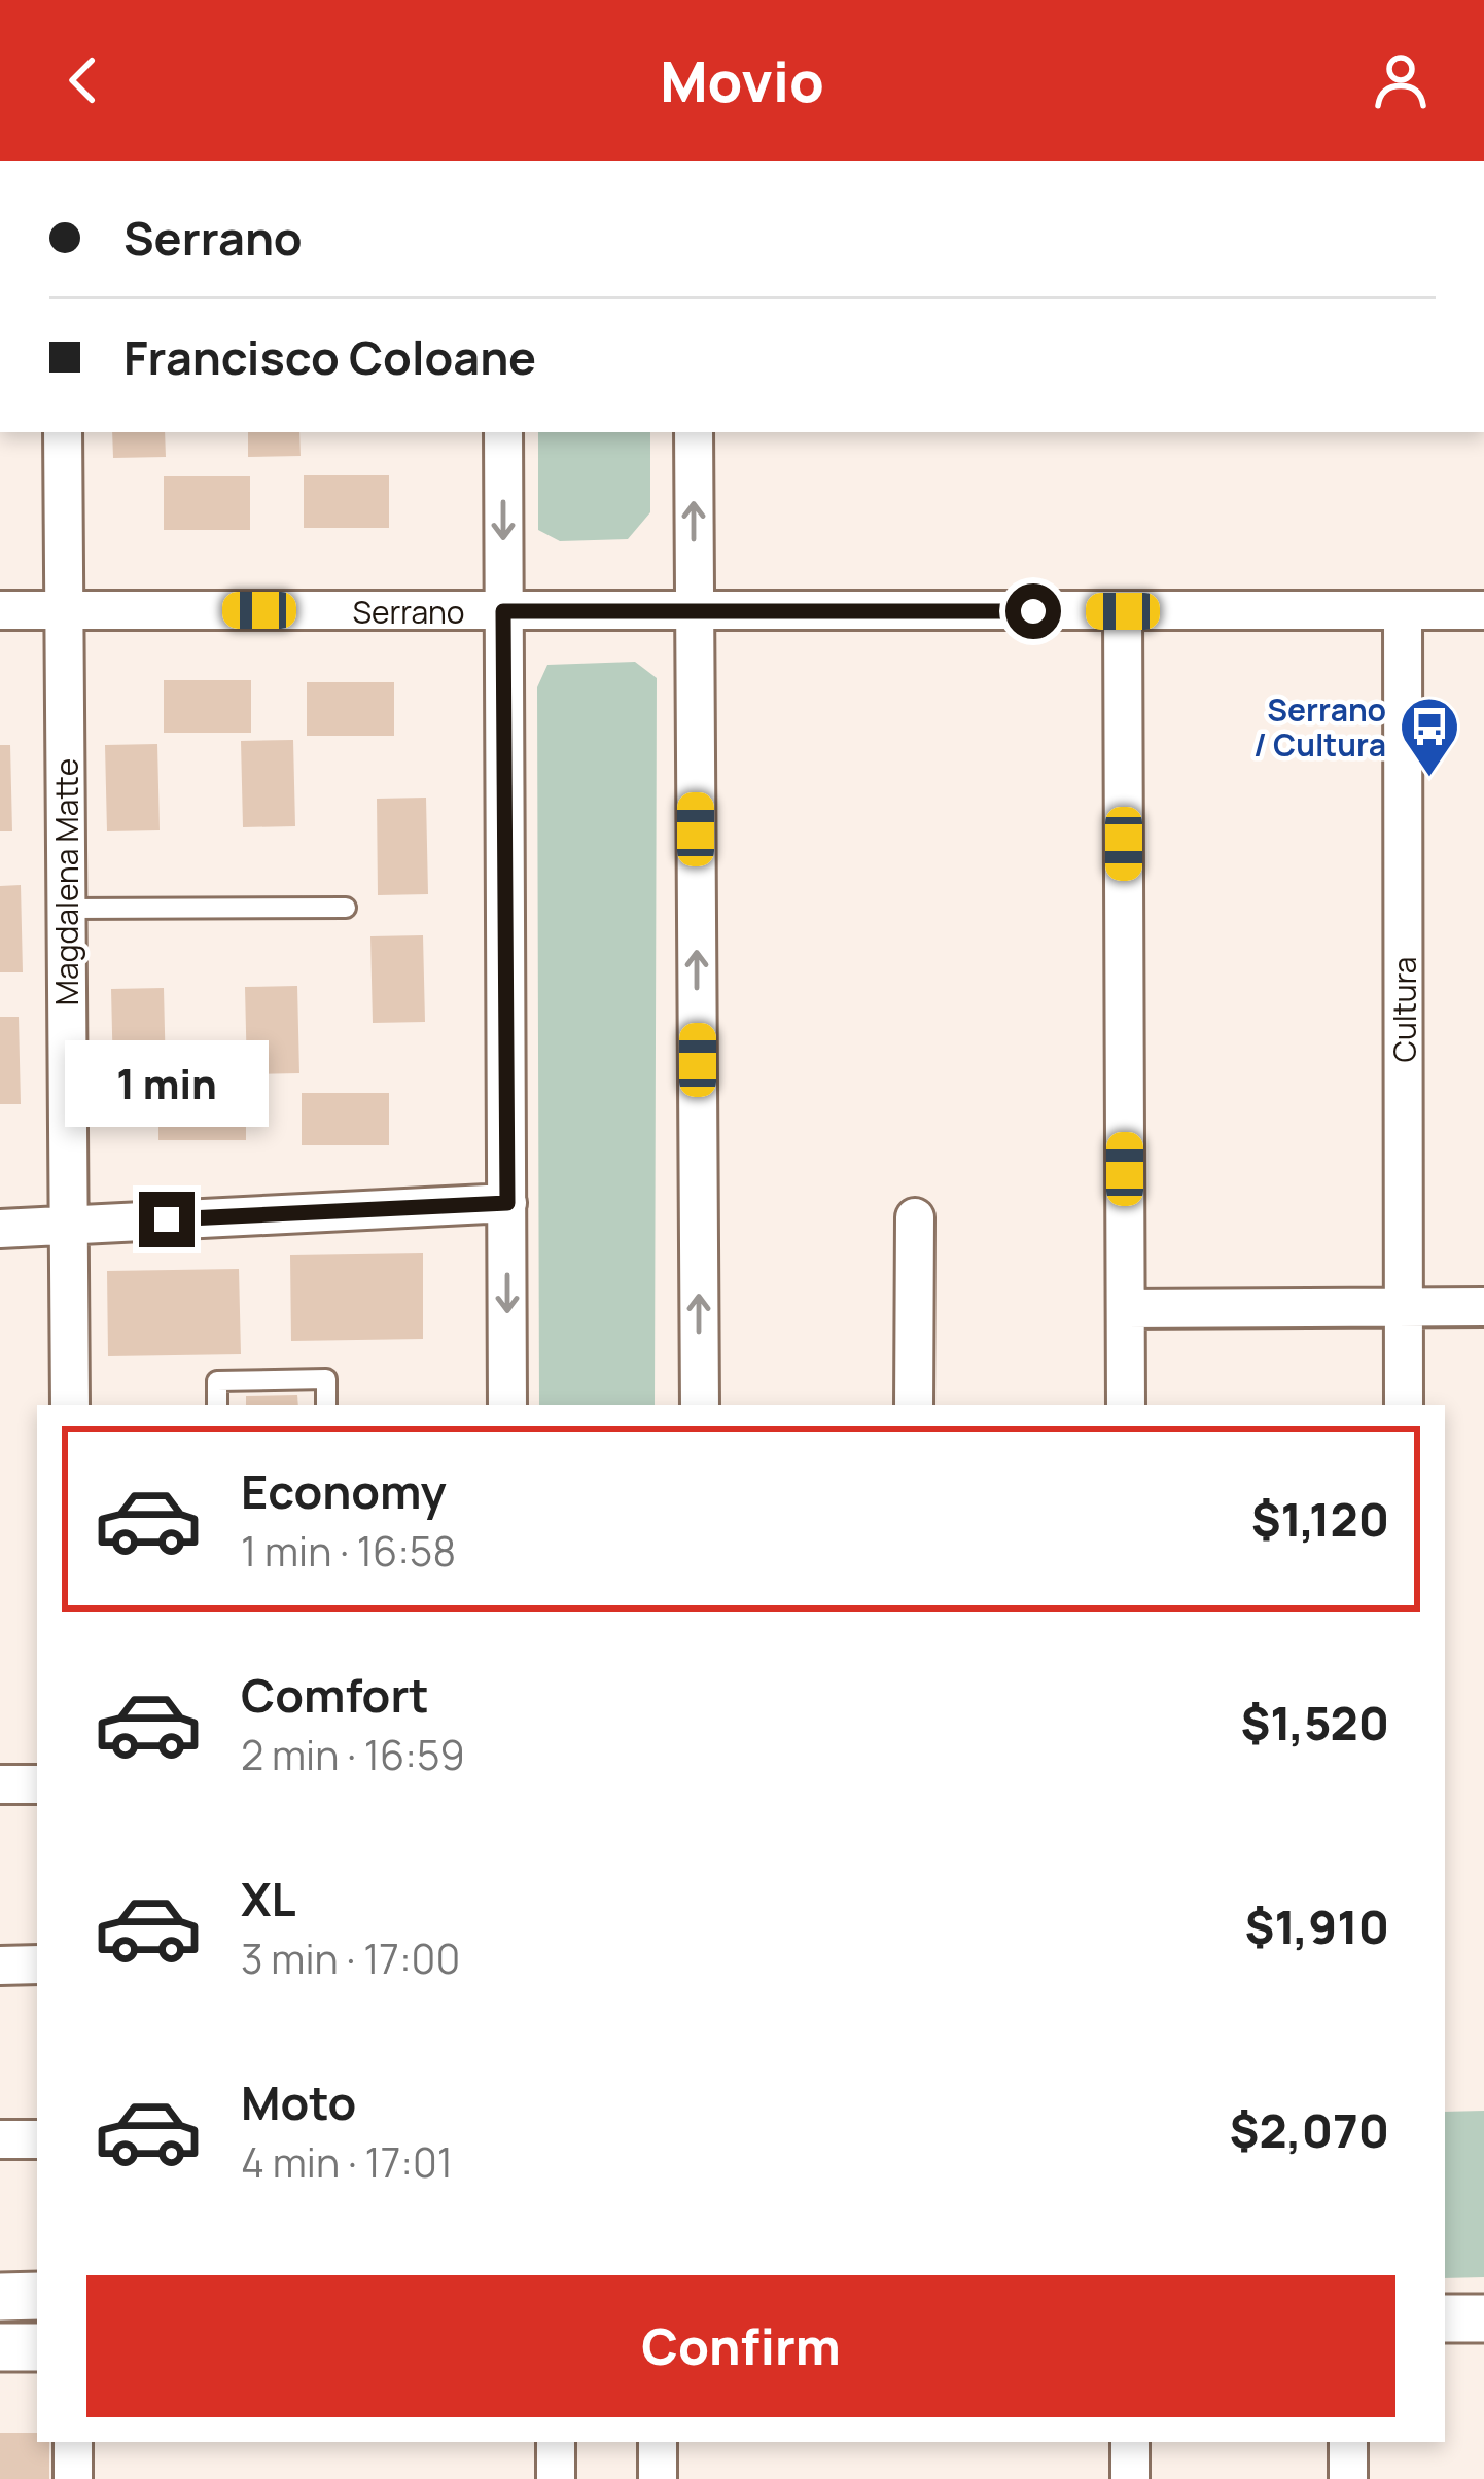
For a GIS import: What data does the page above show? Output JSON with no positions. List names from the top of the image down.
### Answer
{
  "streets": {
    "street": ["Serrano", "Magdalena Matte", "Cultura"]
  },
  "crossings": [
    ["Serrano", "Magdalena Matte"],
    ["Serrano", "Cultura"]
  ],
  "places": {
    "bus stop": ["Serrano / Cultura"]
  },
  "page": {
    "header": "Movio",
    "banner": ["Serrano", "Francisco Coloane"],
    "bubble": "1 min",
    "list": [
      {
        "name": "Economy",
        "note": "1 min · 16:58",
        "value": "$1,120"
      },
      {
        "name": "Comfort",
        "note": "2 min · 16:59",
        "value": "$1,520"
      },
      {
        "name": "XL",
        "note": "3 min · 17:00",
        "value": "$1,910"
      },
      {
        "name": "Moto",
        "note": "4 min · 17:01",
        "value": "$2,070"
      }
    ],
    "buttons": "Confirm"
  }
}
